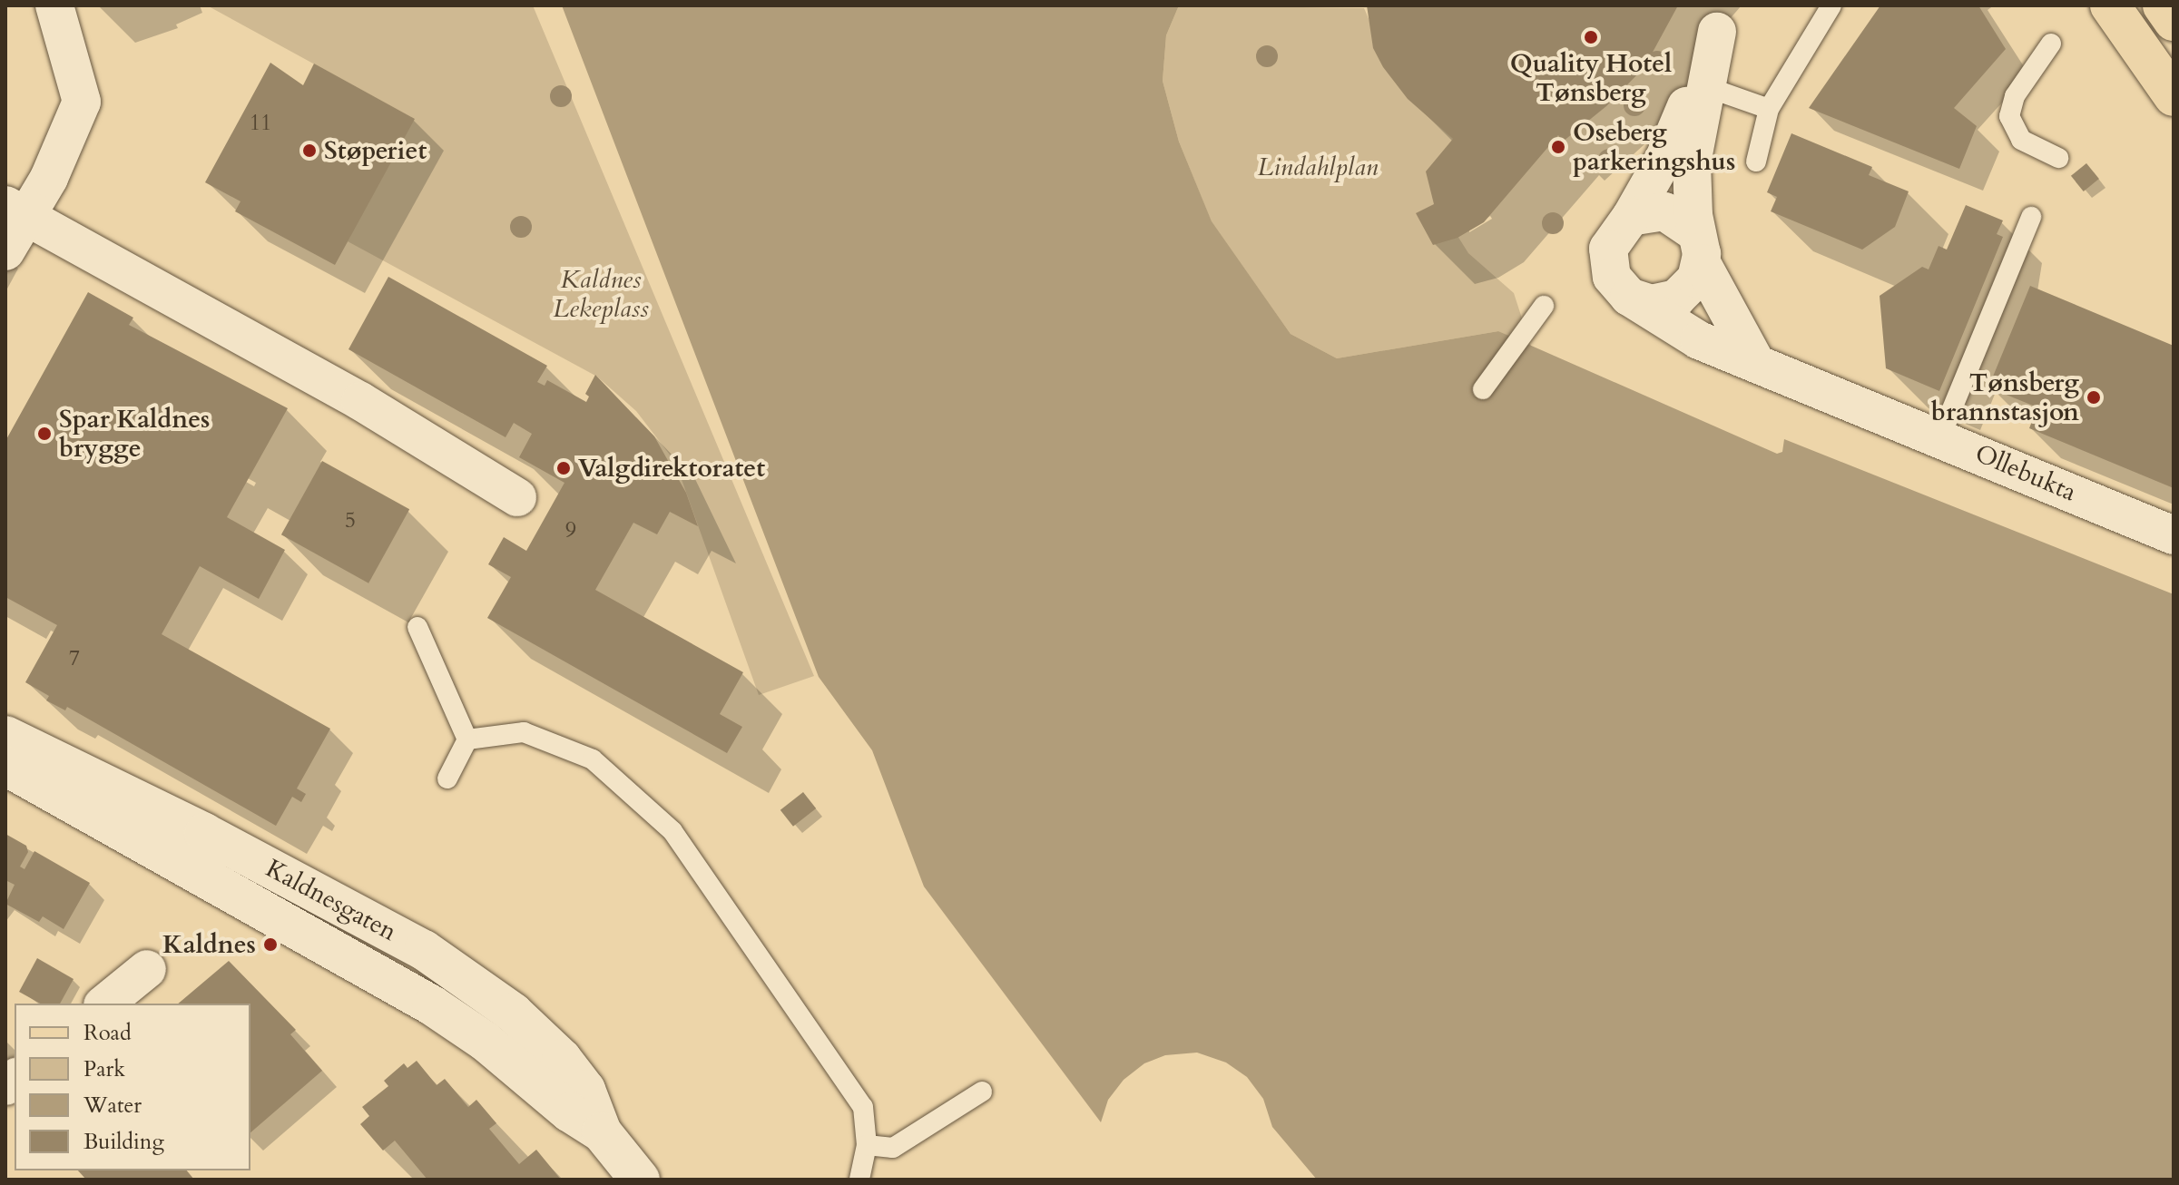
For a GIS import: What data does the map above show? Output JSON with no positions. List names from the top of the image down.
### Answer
{
  "streets": {
    "main road": ["Kaldnesgaten"],
    "street": ["Ollebukta"]
  },
  "parks": ["Lindahlplan", "Kaldnes Lekeplass"],
  "places": [
    "Quality Hotel Tønsberg",
    "Oseberg parkeringshus",
    "Støperiet",
    "Tønsberg brannstasjon",
    "Spar Kaldnes brygge",
    "Valgdirektoratet",
    "Kaldnes"
  ],
  "house_numbers": [
    "11",
    "5",
    "9",
    "7"
  ],
  "legend": [
    "Road",
    "Park",
    "Water",
    "Building"
  ]
}
